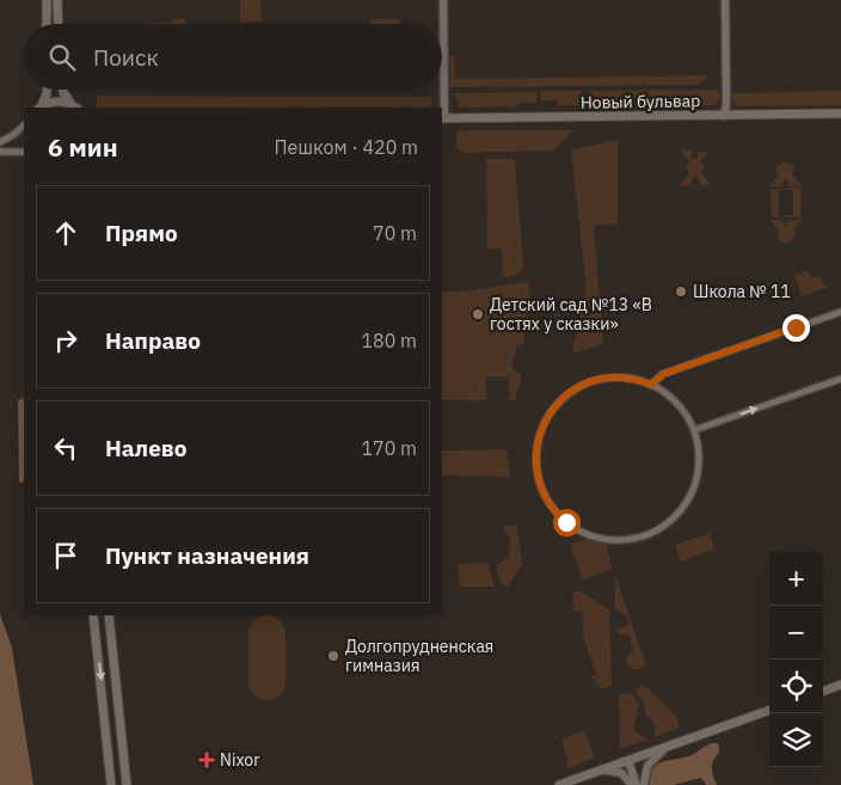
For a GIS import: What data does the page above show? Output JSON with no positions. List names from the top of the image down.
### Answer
{
  "streets": {
    "main road": ["Новый бульвар"]
  },
  "places": {
    "other": ["Школа № 11", "Детский сад №13 «В гостях у сказки»", "Долгопрудненская гимназия"],
    "health": ["Nixor"]
  },
  "page": {
    "search": "Поиск",
    "heading": ["6 мин", "Пешком · 420 m"],
    "list": [
      ["Прямо", "70 m"],
      ["Направо", "180 m"],
      ["Налево", "170 m"],
      "Пункт назначения"
    ],
    "map_buttons": ["+", "−"]
  }
}
